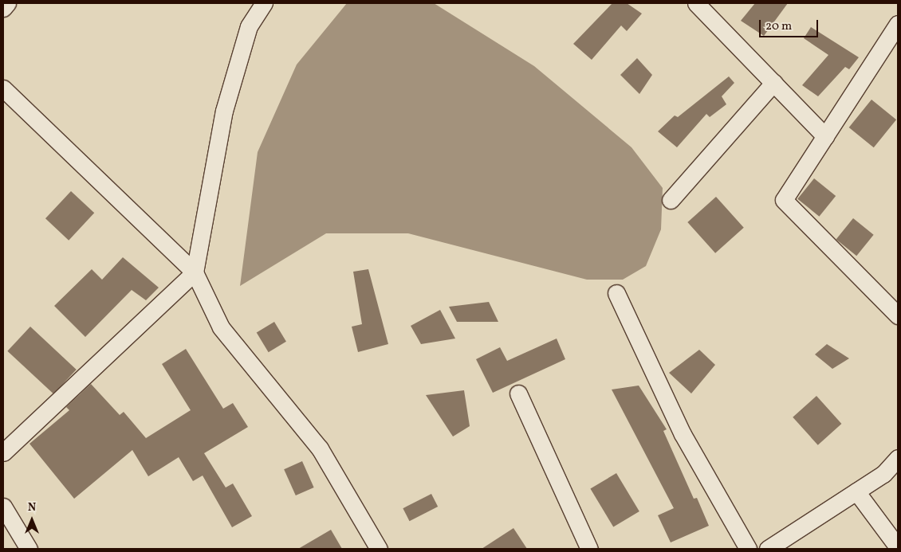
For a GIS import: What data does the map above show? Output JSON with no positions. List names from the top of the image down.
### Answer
{
  "scale_bar": "20 m",
  "north": "top"
}
